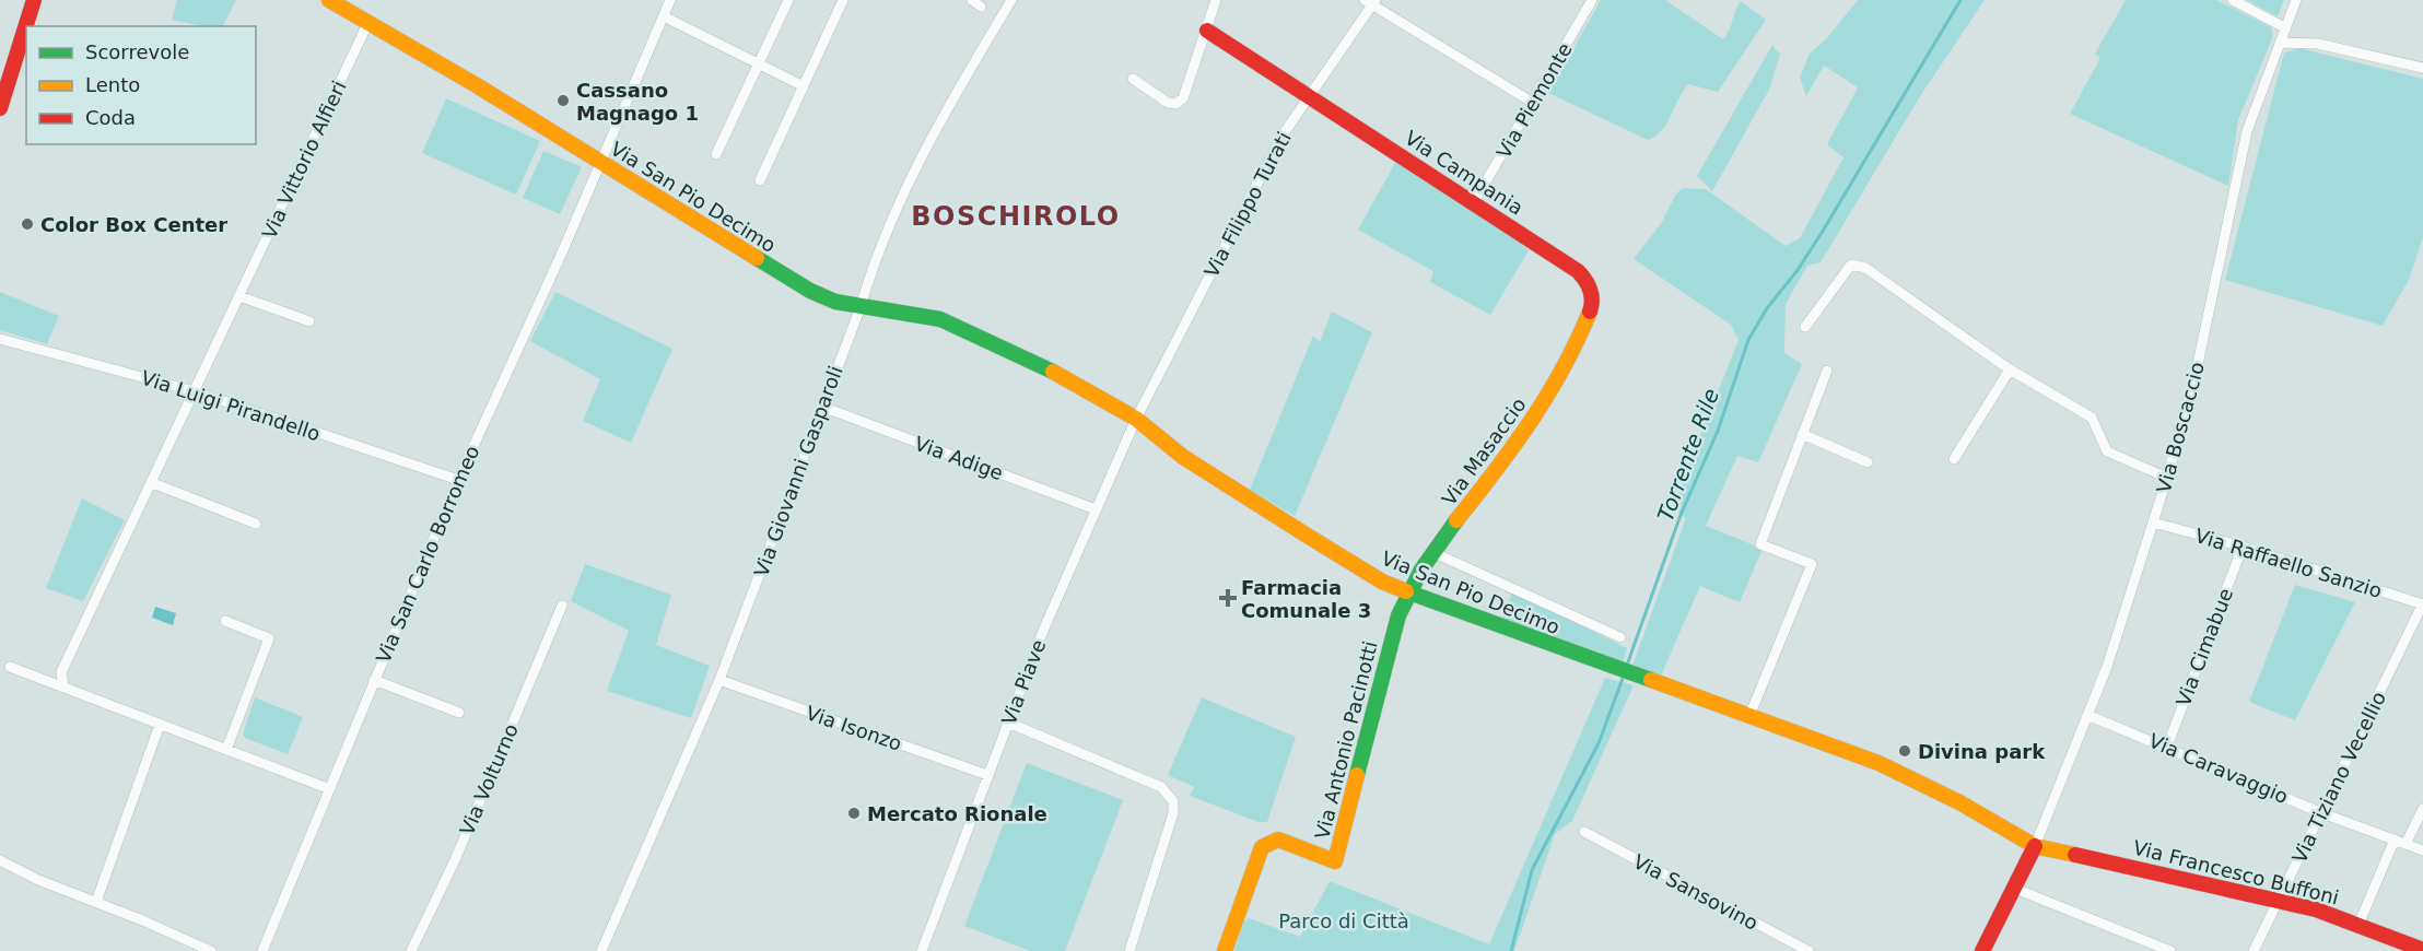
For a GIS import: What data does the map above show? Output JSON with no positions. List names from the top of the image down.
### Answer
{
  "streets": {
    "street": [
      "Via Piemonte",
      "Via Vittorio Alfieri",
      "Via Campania",
      "Via San Pio Decimo",
      "Via Filippo Turati",
      "Via Luigi Pirandello",
      "Via Boscaccio",
      "Via Masaccio",
      "Via Adige",
      "Via Giovanni Gasparoli",
      "Via San Carlo Borromeo",
      "Via Raffaello Sanzio",
      "Via Cimabue",
      "Via Piave",
      "Via Isonzo",
      "Via Antonio Pacinotti",
      "Via Caravaggio",
      "Via Tiziano Vecellio",
      "Via Volturno",
      "Via Francesco Buffoni",
      "Via Sansovino"
    ]
  },
  "crossings": [
    ["Via Piemonte", "Via Campania"],
    ["Via Vittorio Alfieri", "Via San Pio Decimo"],
    ["Via Vittorio Alfieri", "Via Luigi Pirandello"],
    ["Via Campania", "Via Filippo Turati"],
    ["Via Campania", "Via Masaccio"],
    ["Via San Pio Decimo", "Via Filippo Turati"],
    ["Via San Pio Decimo", "Via Boscaccio"],
    ["Via San Pio Decimo", "Via Masaccio"],
    ["Via San Pio Decimo", "Via Giovanni Gasparoli"],
    ["Via San Pio Decimo", "Via San Carlo Borromeo"],
    ["Via San Pio Decimo", "Via Piave"],
    ["Via San Pio Decimo", "Via Antonio Pacinotti"],
    ["Via San Pio Decimo", "Via Francesco Buffoni"],
    ["Via Filippo Turati", "Via Piave"],
    ["Via Luigi Pirandello", "Via San Carlo Borromeo"],
    ["Via Boscaccio", "Via Raffaello Sanzio"],
    ["Via Boscaccio", "Via Caravaggio"],
    ["Via Boscaccio", "Via Francesco Buffoni"],
    ["Via Masaccio", "Via Antonio Pacinotti"],
    ["Via Adige", "Via Giovanni Gasparoli"],
    ["Via Adige", "Via Piave"],
    ["Via Giovanni Gasparoli", "Via Isonzo"],
    ["Via Raffaello Sanzio", "Via Cimabue"],
    ["Via Raffaello Sanzio", "Via Tiziano Vecellio"],
    ["Via Cimabue", "Via Caravaggio"],
    ["Via Piave", "Via Isonzo"],
    ["Via Caravaggio", "Via Tiziano Vecellio"],
    ["Via Tiziano Vecellio", "Via Francesco Buffoni"]
  ],
  "districts": ["BOSCHIROLO"],
  "water": ["Torrente Rile"],
  "parks": ["Parco di Città"],
  "places": {
    "other": [
      "Cassano Magnago 1",
      "Color Box Center",
      "Divina park",
      "Mercato Rionale"
    ],
    "health": ["Farmacia Comunale 3"]
  },
  "legend": ["Scorrevole", "Lento", "Coda"]
}
